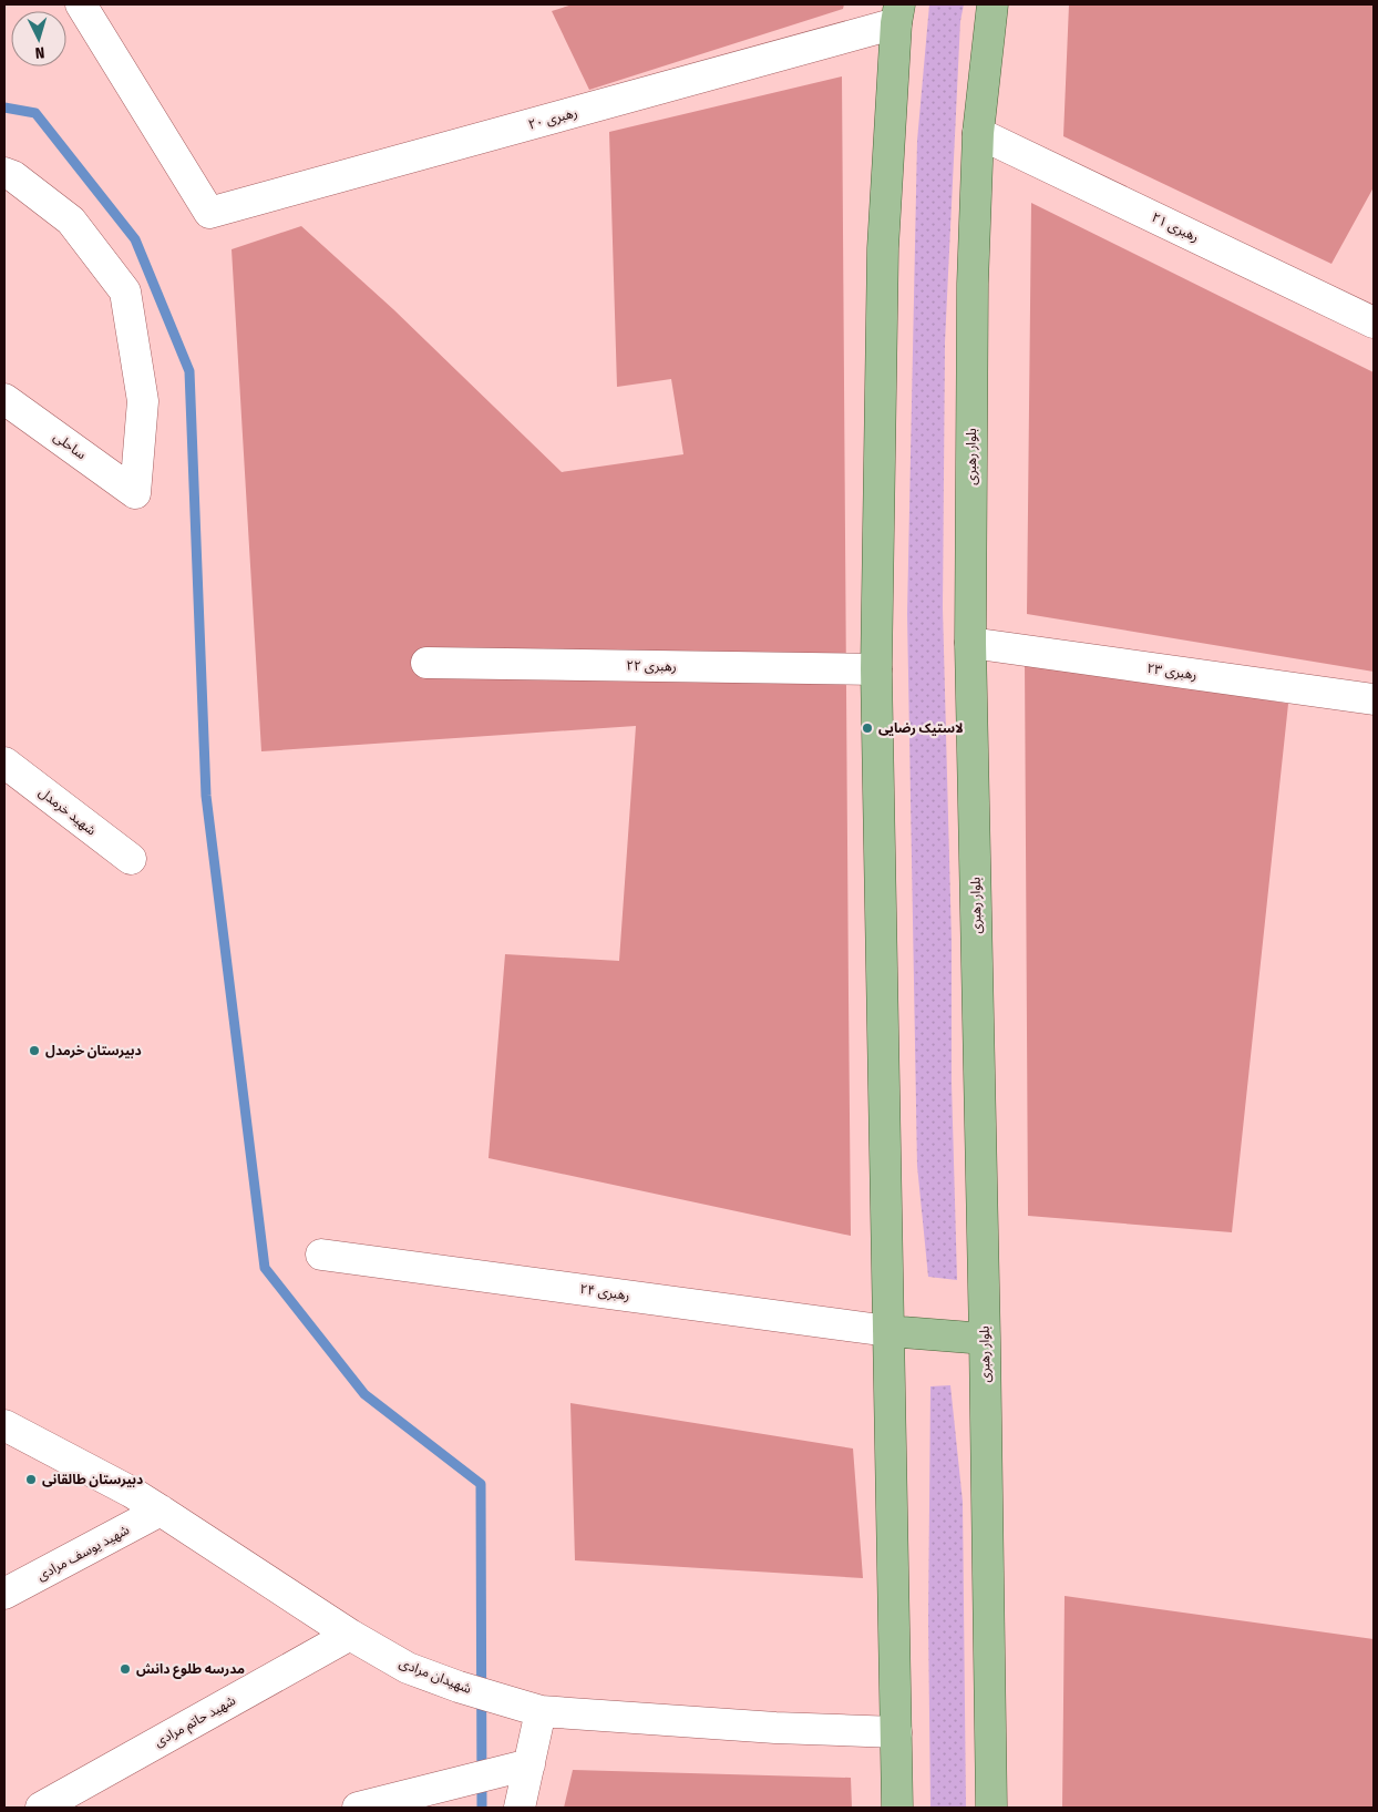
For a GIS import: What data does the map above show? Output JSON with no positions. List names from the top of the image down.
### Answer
{
  "streets": {
    "main road": ["بلوار رهبری"],
    "street": [
      "رهبری ۲۰",
      "رهبری ۲۱",
      "ساحلی",
      "رهبری ۲۲",
      "رهبری ۲۳",
      "شهید خرمدل",
      "رهبری ۲۴",
      "شهید یوسف مرادی",
      "شهیدان مرادی",
      "شهید حاتم مرادی"
    ]
  },
  "crossings": [
    ["رهبری ۲۱", "بلوار رهبری"],
    ["بلوار رهبری", "رهبری ۲۳"],
    ["شهید یوسف مرادی", "شهیدان مرادی"],
    ["شهیدان مرادی", "شهید حاتم مرادی"]
  ],
  "places": [
    "لاستیک رضایی",
    "دبیرستان خرمدل",
    "دبیرستان طالقانی",
    "مدرسه طلوع دانش"
  ],
  "north": "bottom"
}
